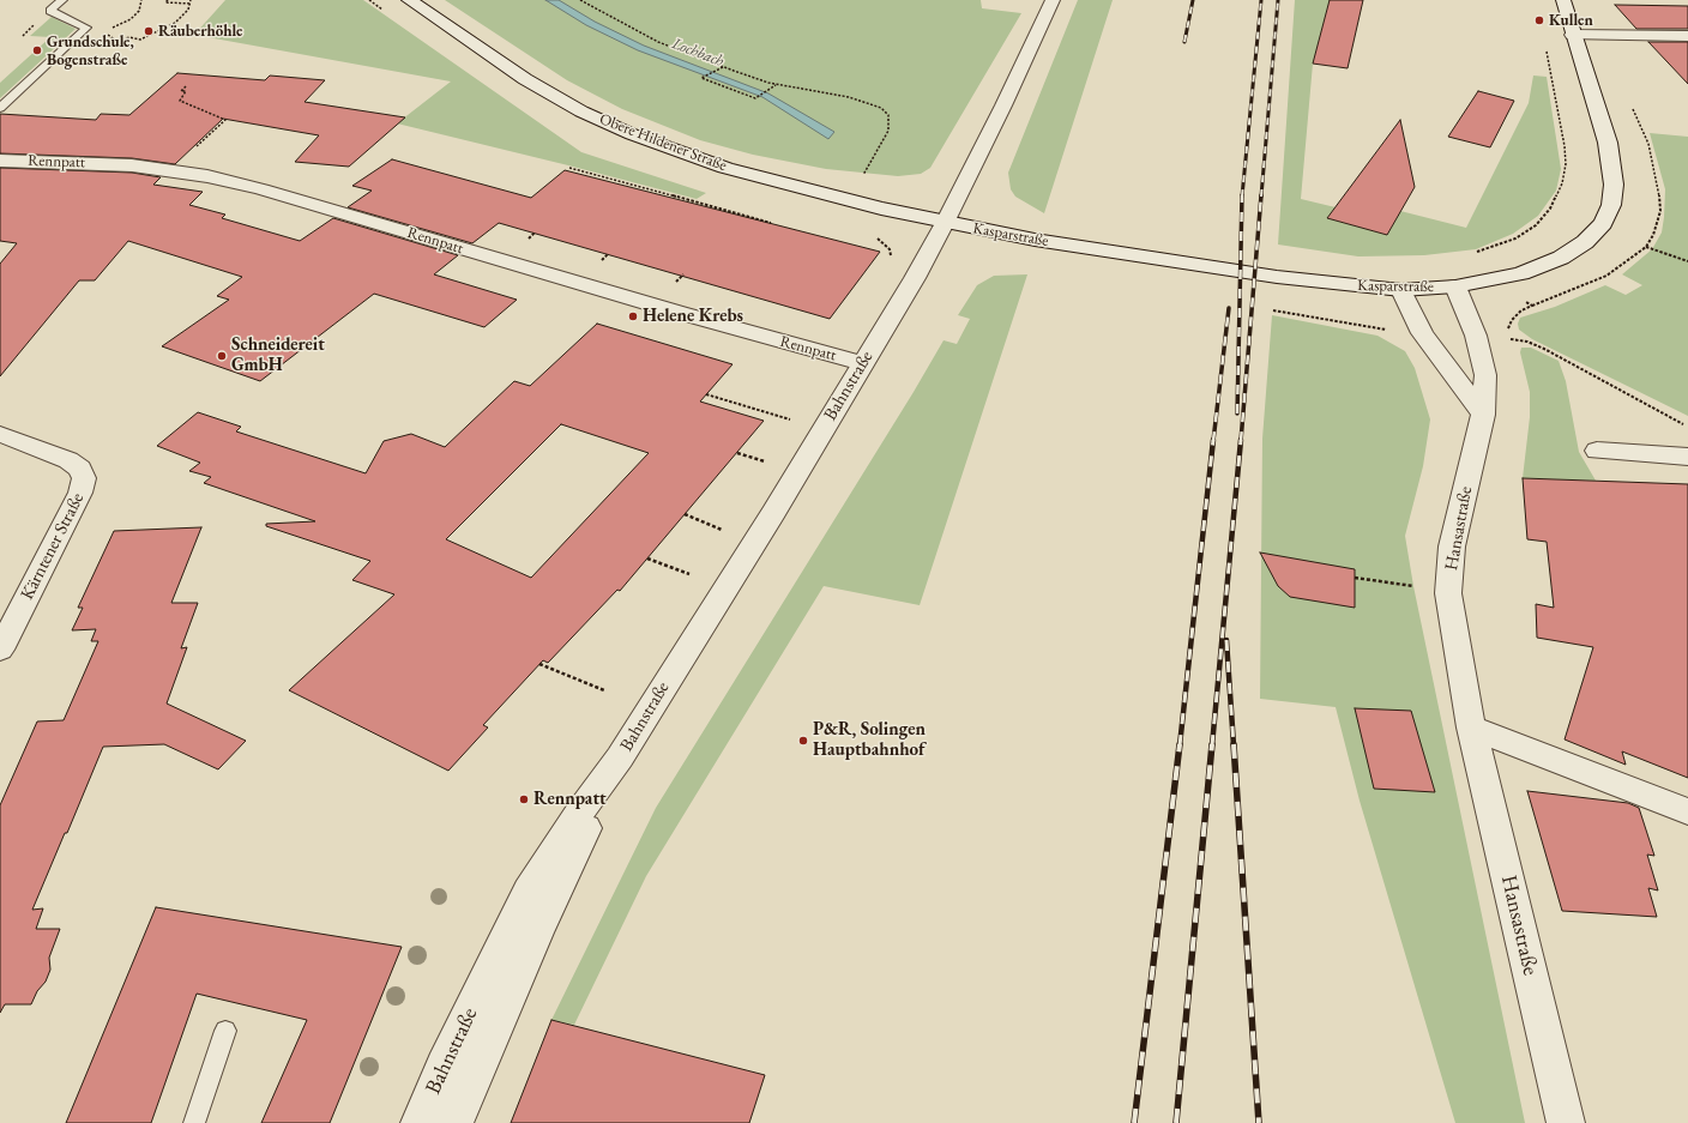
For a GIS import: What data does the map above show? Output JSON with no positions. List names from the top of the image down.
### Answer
{
  "streets": {
    "street": [
      "Obere Hildener Straße",
      "Rennpatt",
      "Kasparstraße",
      "Bahnstraße",
      "Hansastraße",
      "Kärntener Straße"
    ]
  },
  "crossings": [
    ["Obere Hildener Straße", "Kasparstraße"],
    ["Obere Hildener Straße", "Bahnstraße"],
    ["Rennpatt", "Bahnstraße"],
    ["Kasparstraße", "Bahnstraße"],
    ["Kasparstraße", "Hansastraße"]
  ],
  "water": ["Lochbach"],
  "places": [
    "Kullen",
    "Räuberhöhle",
    "Grundschule, Bogenstraße",
    "Helene Krebs",
    "Schneidereit GmbH",
    "P&R, Solingen Hauptbahnhof",
    "Rennpatt"
  ]
}
